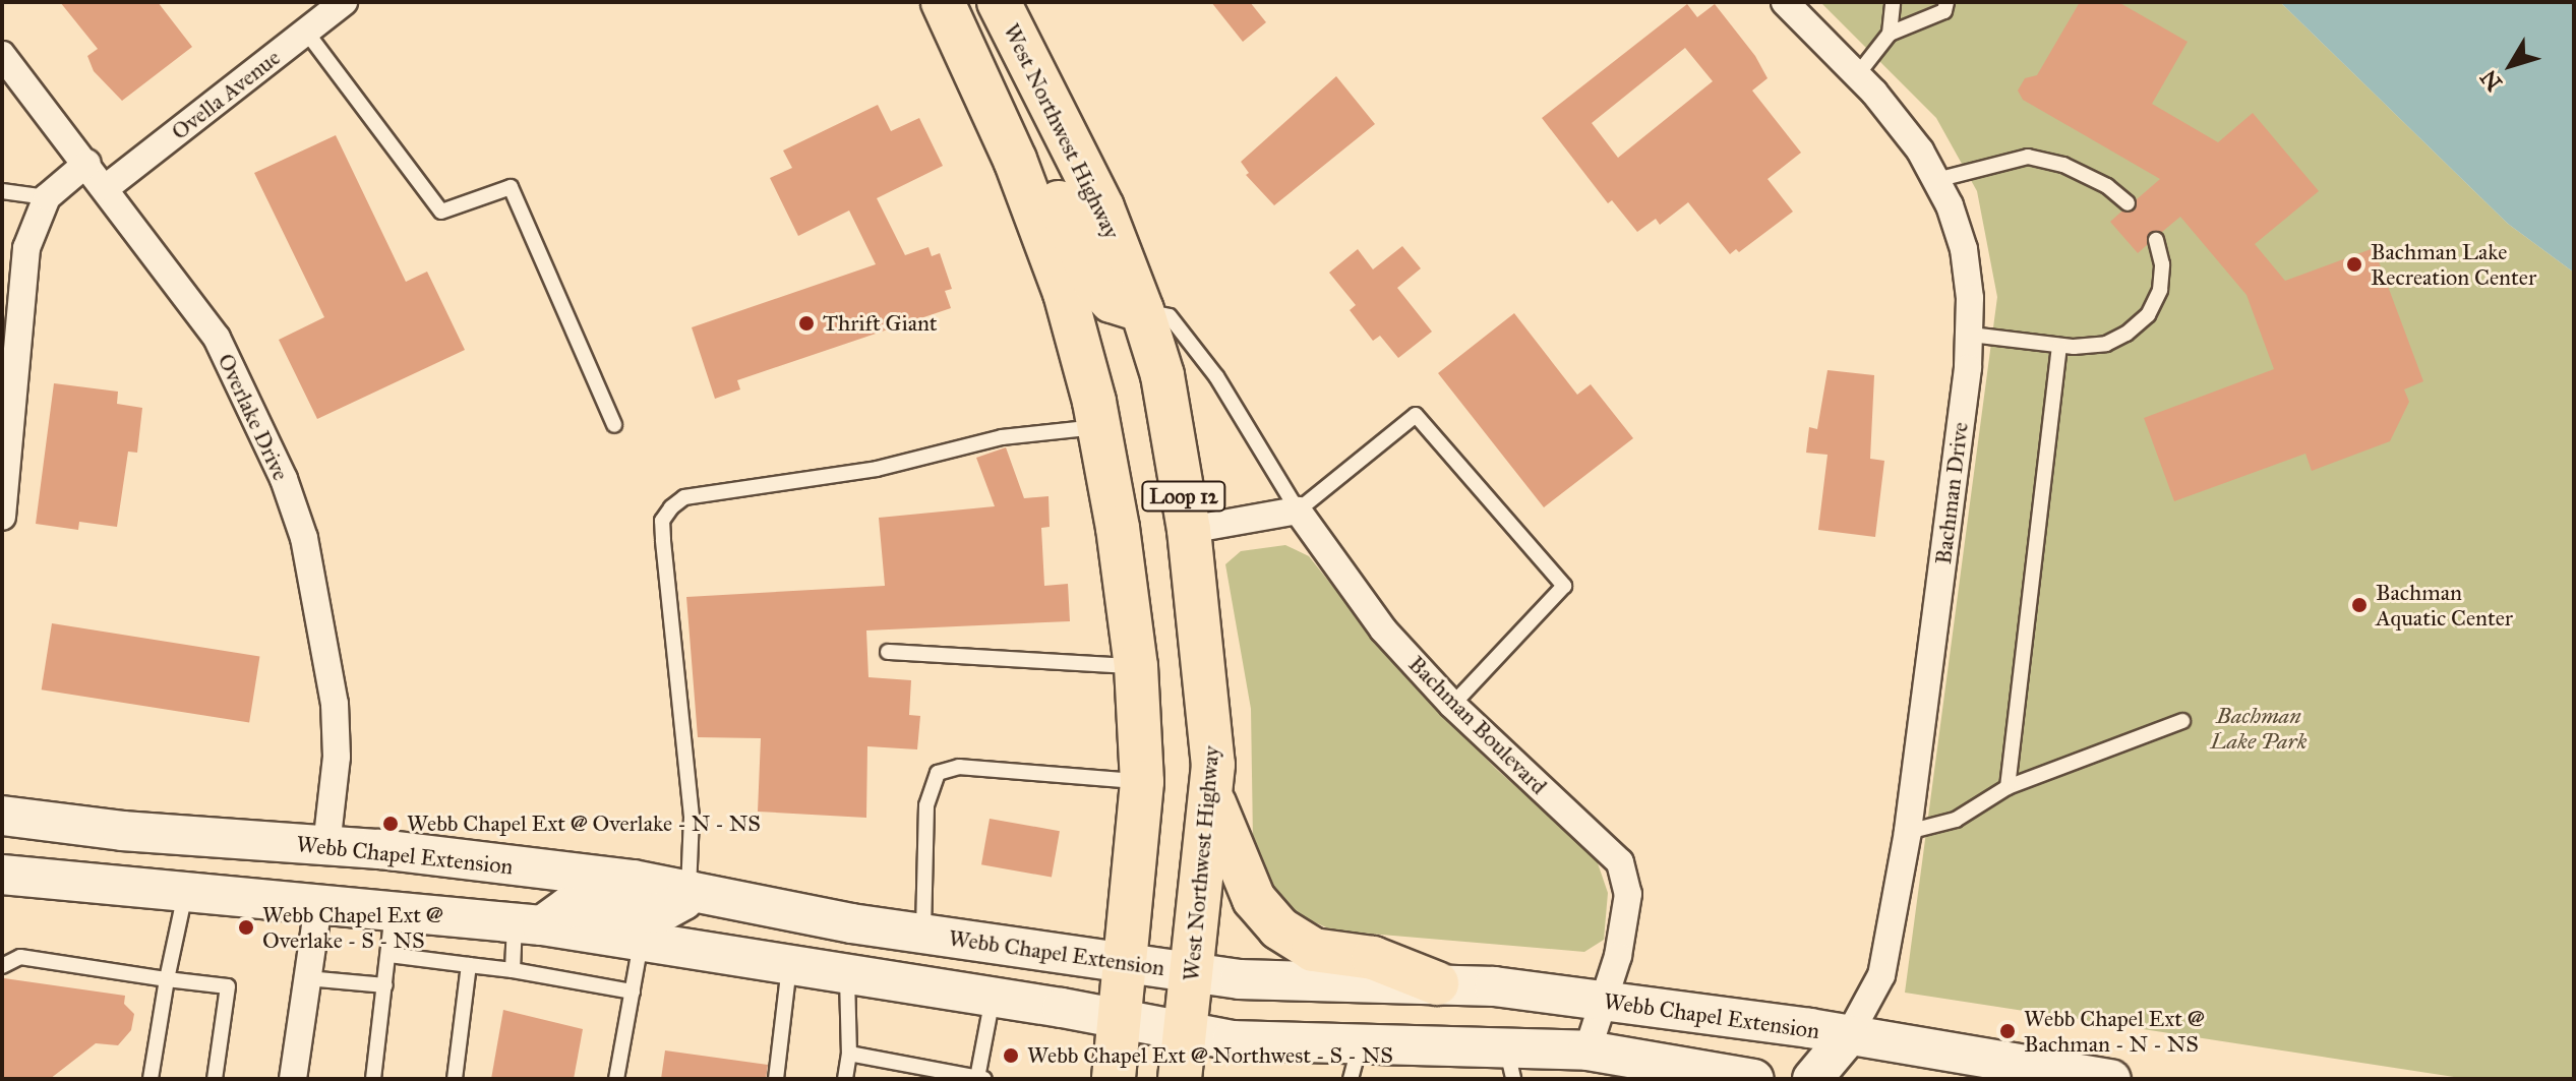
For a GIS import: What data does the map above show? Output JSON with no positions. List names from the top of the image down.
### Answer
{
  "streets": {
    "main road": ["West Northwest Highway", "Loop 12", "Webb Chapel Extension"],
    "street": [
      "Ovella Avenue",
      "Overlake Drive",
      "Bachman Drive",
      "Bachman Boulevard"
    ]
  },
  "crossings": [
    ["Ovella Avenue", "Overlake Drive"],
    ["West Northwest Highway", "Webb Chapel Extension"],
    ["Overlake Drive", "Webb Chapel Extension"],
    ["Bachman Drive", "Webb Chapel Extension"],
    ["Loop 12", "Webb Chapel Extension"],
    ["Bachman Boulevard", "Webb Chapel Extension"]
  ],
  "parks": ["Bachman Lake Park"],
  "places": [
    "Bachman Lake Recreation Center",
    "Thrift Giant",
    "Bachman Aquatic Center",
    "Webb Chapel Ext @ Overlake - N - NS",
    "Webb Chapel Ext @ Overlake - S - NS",
    "Webb Chapel Ext @ Bachman - N - NS",
    "Webb Chapel Ext @ Northwest - S - NS"
  ],
  "north": "bottom left"
}
